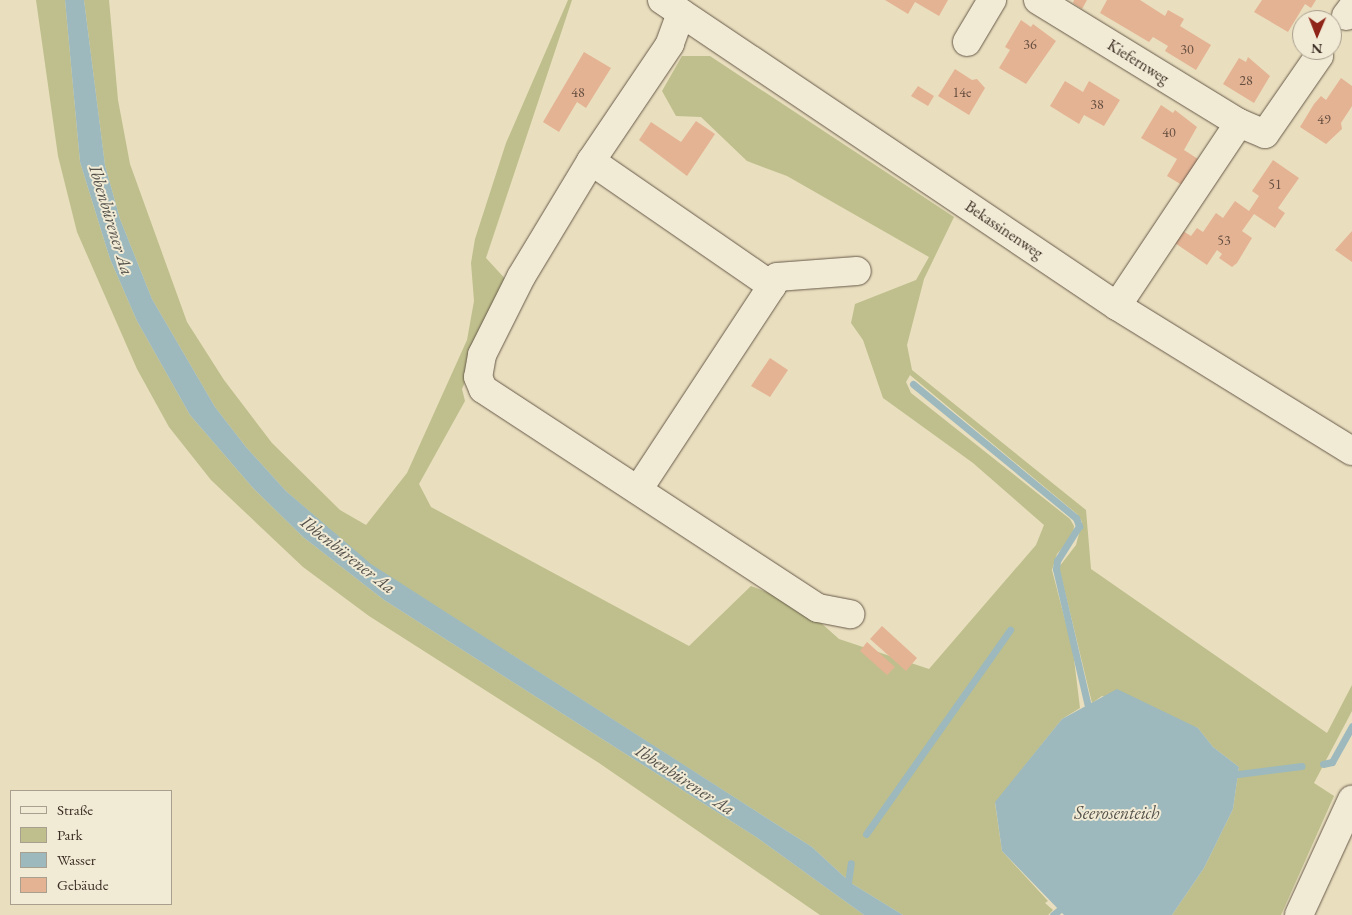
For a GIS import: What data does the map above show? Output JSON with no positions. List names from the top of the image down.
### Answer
{
  "streets": {
    "street": ["Kiefernweg", "Bekassinenweg"]
  },
  "water": ["Ibbenbürener Aa", "Seerosenteich"],
  "house_numbers": [
    "36",
    "30",
    "28",
    "48",
    "14e",
    "38",
    "49",
    "40",
    "51",
    "53"
  ],
  "legend": [
    "Straße",
    "Park",
    "Wasser",
    "Gebäude"
  ],
  "north": "bottom"
}
